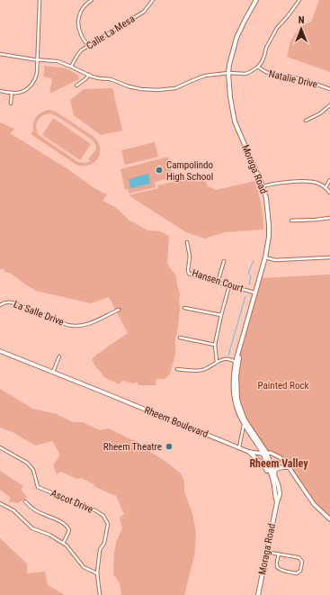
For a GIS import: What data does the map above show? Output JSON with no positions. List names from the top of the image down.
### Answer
{
  "streets": {
    "main road": ["Moraga Road"],
    "street": [
      "Calle La Mesa",
      "Natalie Drive",
      "Hansen Court",
      "La Salle Drive",
      "Rheem Boulevard",
      "Ascot Drive"
    ]
  },
  "crossings": [
    ["Moraga Road", "Hansen Court"],
    ["Moraga Road", "Rheem Boulevard"]
  ],
  "districts": ["Rheem Valley"],
  "parks": ["Painted Rock"],
  "places": ["Campolindo High School", "Rheem Theatre"],
  "north": "top"
}
